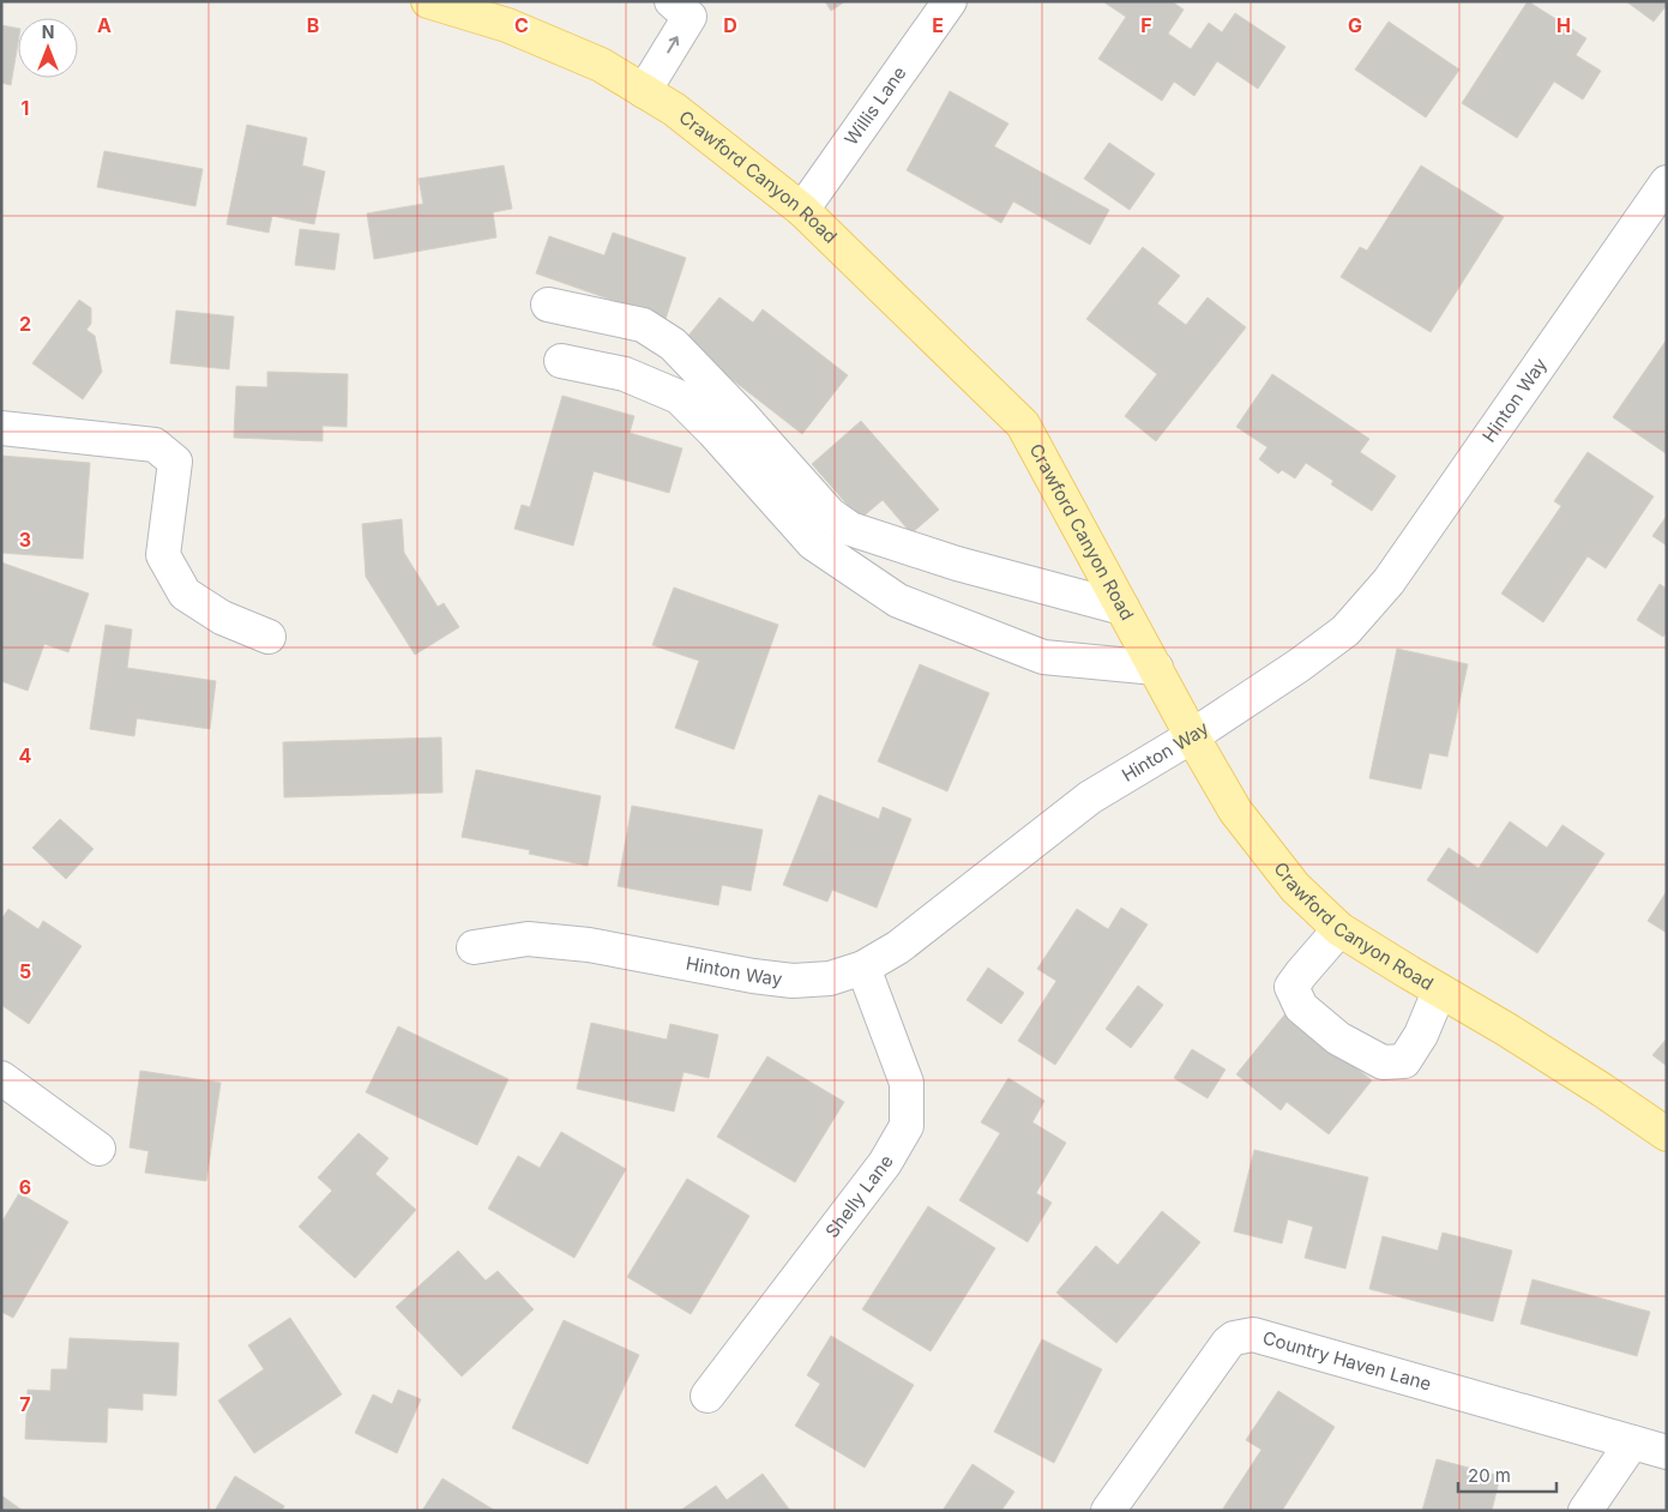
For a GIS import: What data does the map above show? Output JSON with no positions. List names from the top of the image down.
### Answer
{
  "streets": {
    "main road": ["Crawford Canyon Road"],
    "street": [
      "Willis Lane",
      "Hinton Way",
      "Shelly Lane",
      "Country Haven Lane"
    ]
  },
  "crossings": [
    ["Willis Lane", "Crawford Canyon Road"],
    ["Crawford Canyon Road", "Hinton Way"],
    ["Hinton Way", "Shelly Lane"]
  ],
  "scale_bar": "20 m",
  "north": "top",
  "grid": {
    "columns": [
      "A",
      "B",
      "C",
      "D",
      "E",
      "F",
      "G",
      "H"
    ],
    "rows": [
      "1",
      "2",
      "3",
      "4",
      "5",
      "6",
      "7"
    ]
  }
}
